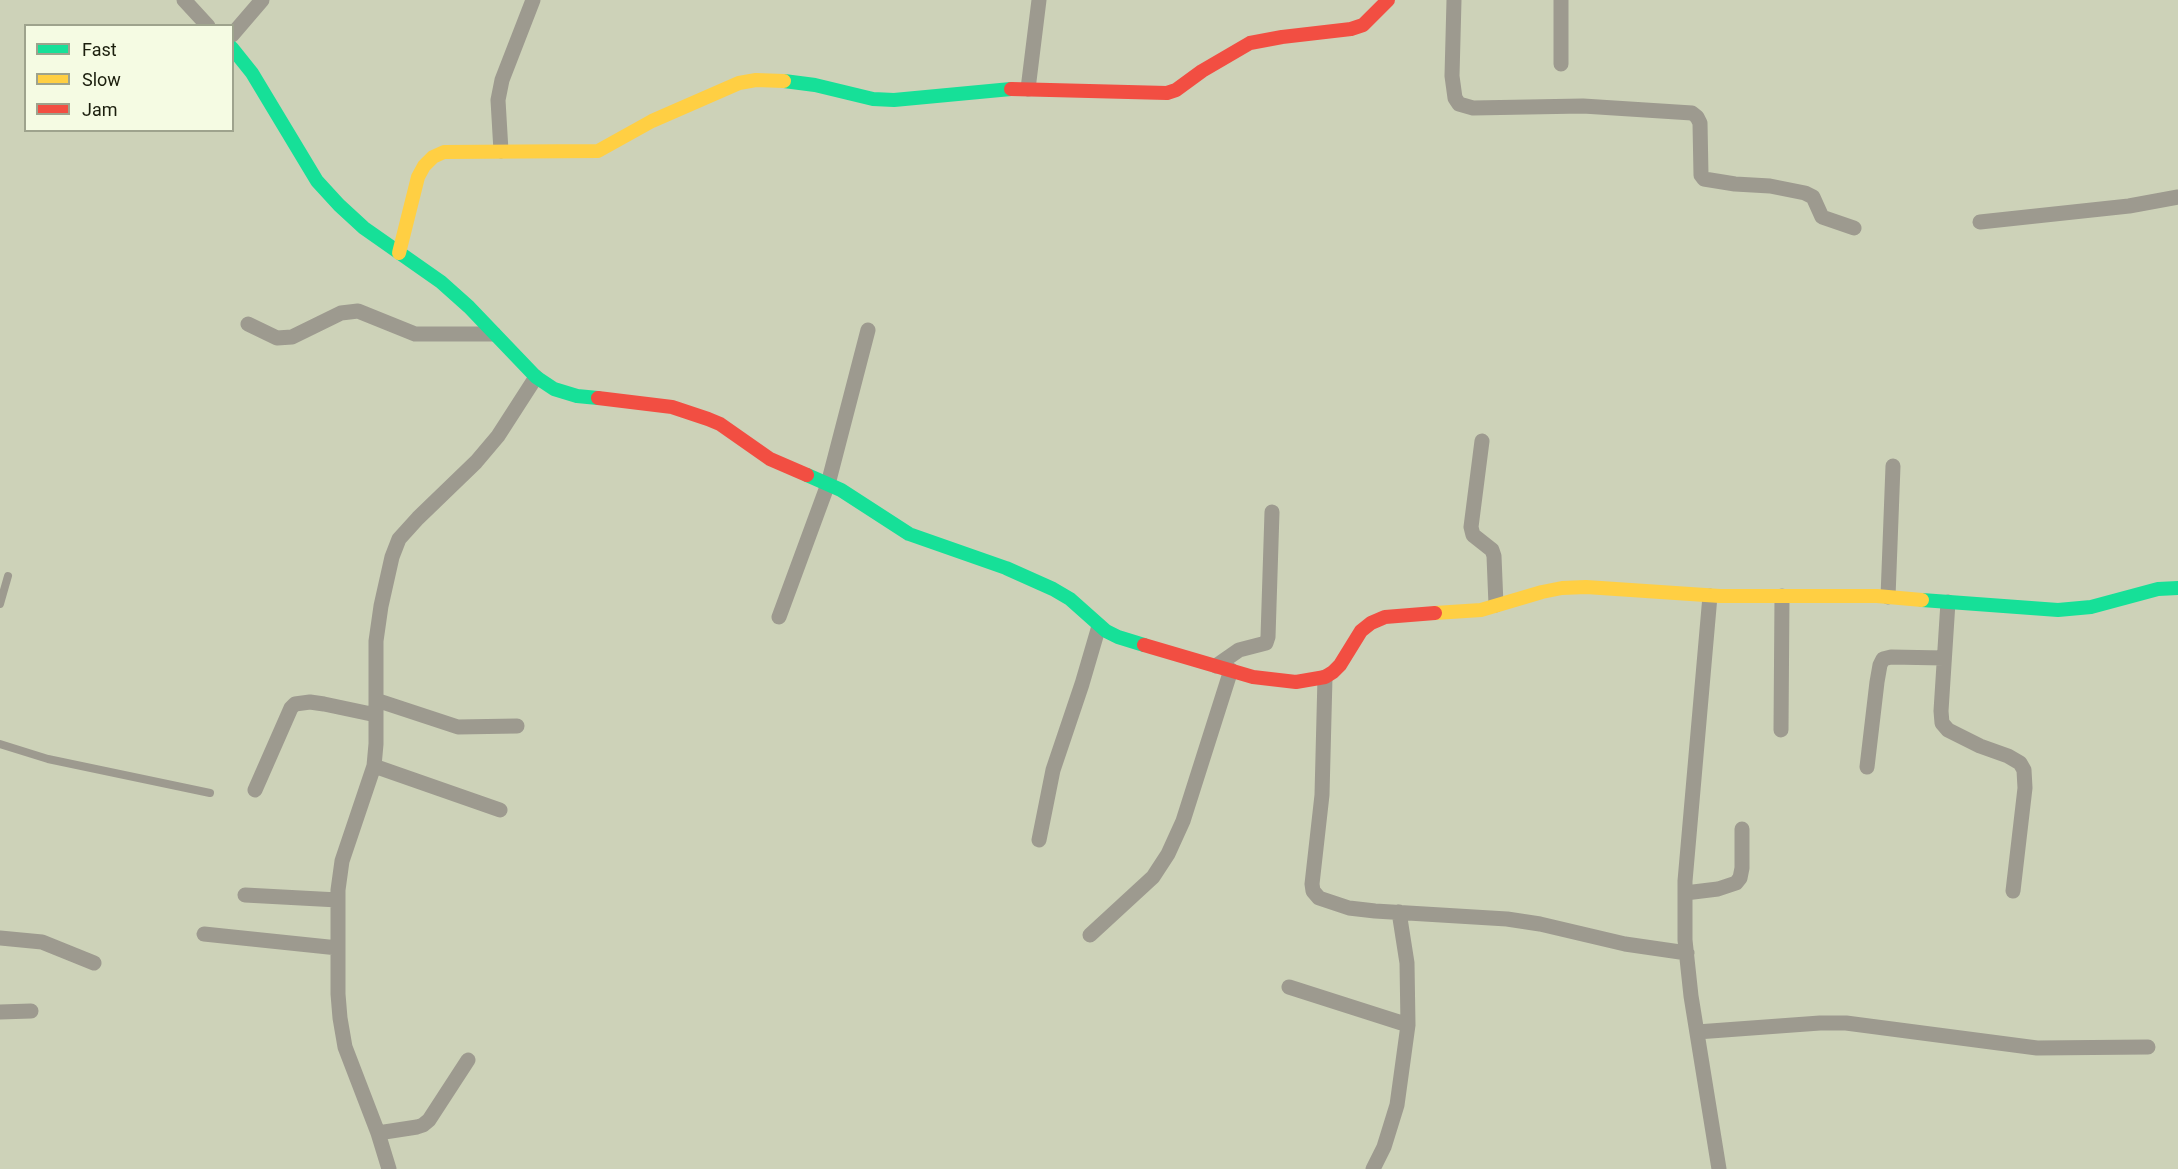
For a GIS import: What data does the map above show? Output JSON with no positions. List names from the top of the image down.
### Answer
{
  "legend": ["Fast", "Slow", "Jam"]
}
